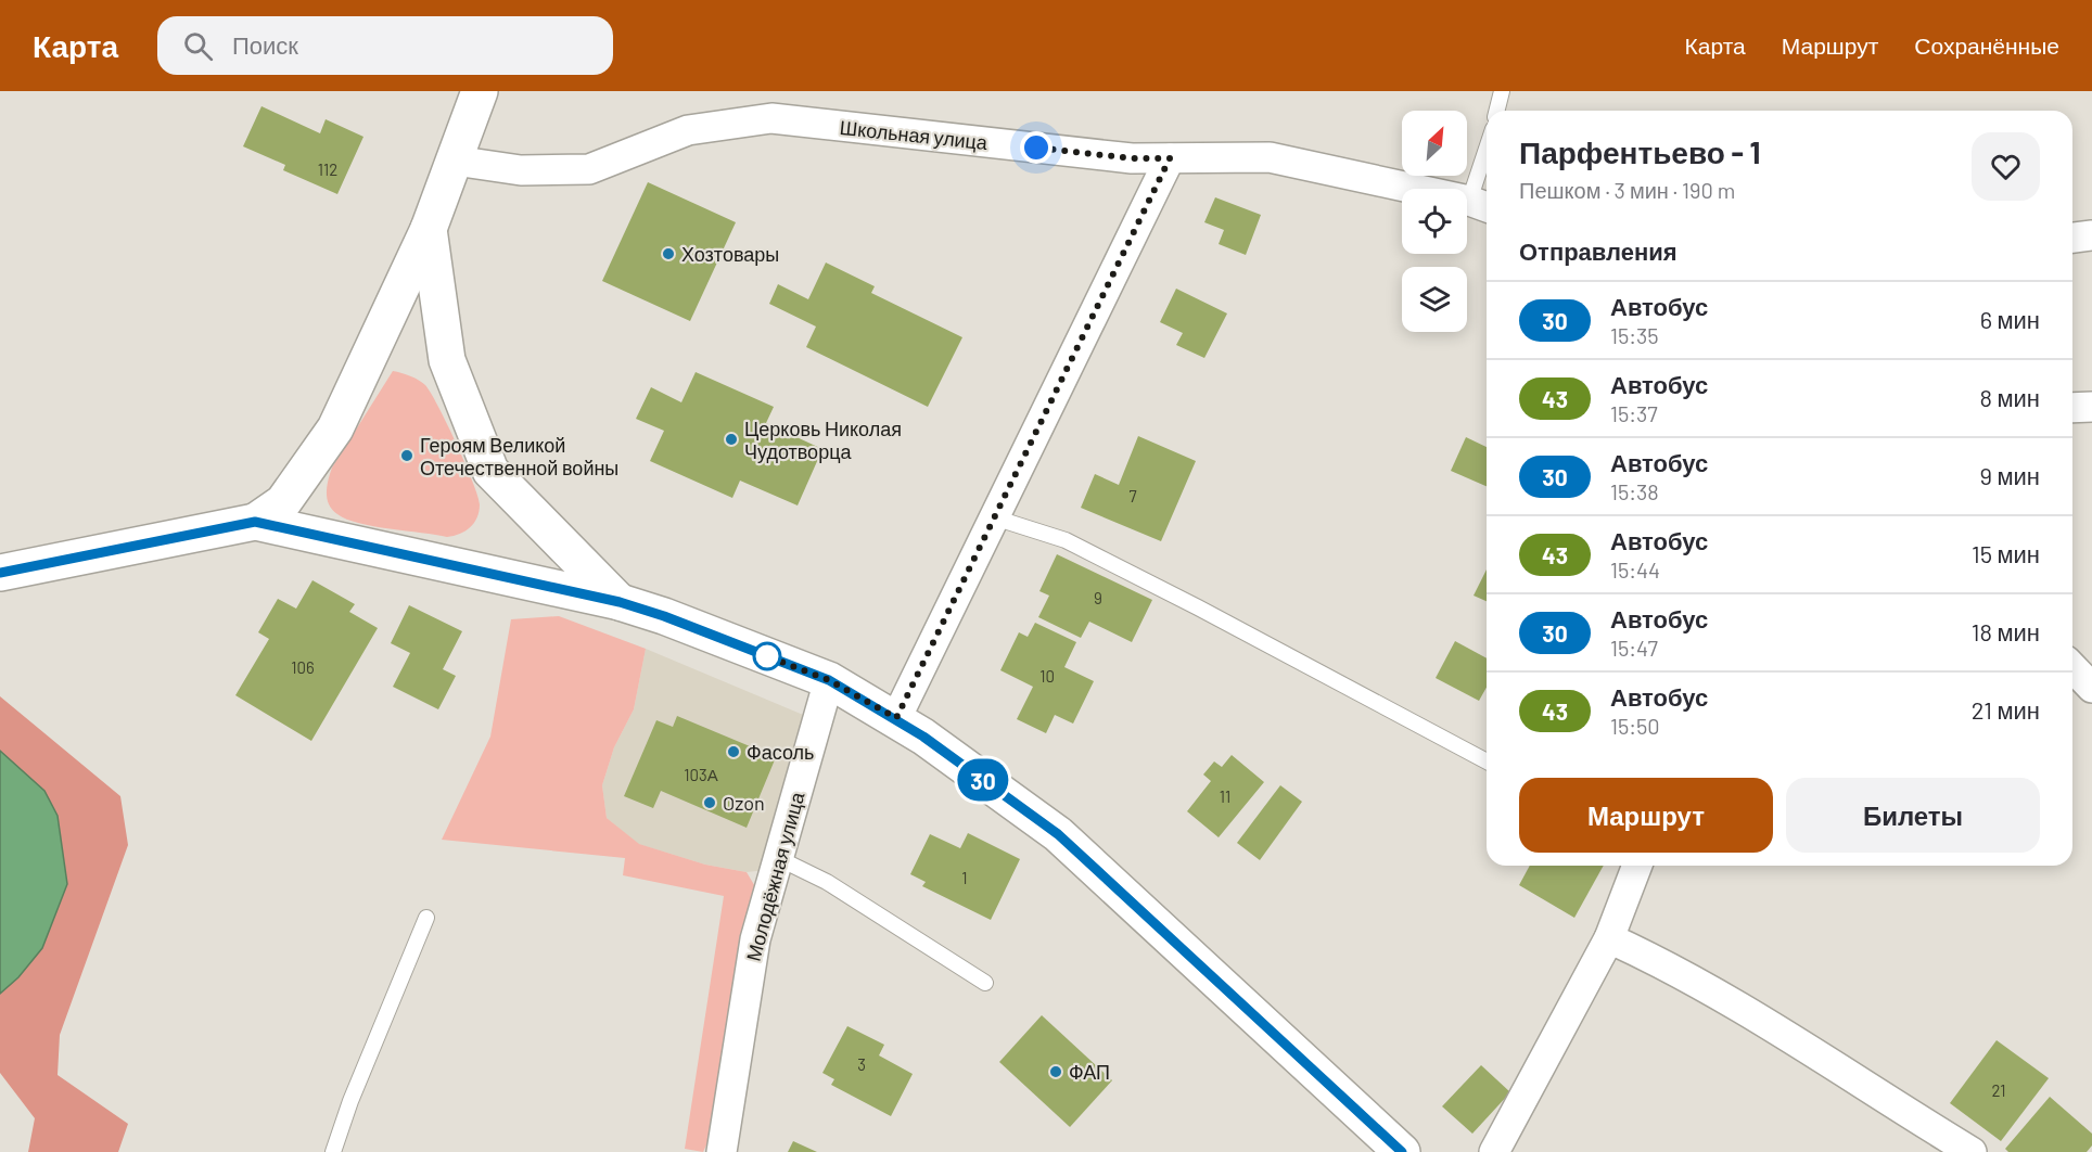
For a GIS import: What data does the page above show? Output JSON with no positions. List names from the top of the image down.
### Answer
{
  "streets": {
    "street": ["Школьная улица", "Молодёжная улица"]
  },
  "places": [
    "Хозтовары",
    "Церковь Николая Чудотворца",
    "Героям Великой Отечественной войны",
    "Фасоль",
    "Ozon",
    "ФАП"
  ],
  "lines": ["bus line 30"],
  "house_numbers": [
    "112",
    "7",
    "9",
    "106",
    "10",
    "103А",
    "11",
    "1",
    "3",
    "21"
  ],
  "north": "top right",
  "page": {
    "header": "Карта",
    "search": "Поиск",
    "nav": ["Карта", "Маршрут", "Сохранённые"],
    "on_map": "30",
    "heading": [
      ["Парфентьево - 1", "Пешком · 3 мин · 190 m"],
      "Отправления"
    ],
    "list": [
      {
        "mark": "30",
        "name": "Автобус",
        "note": "15:35",
        "value": "6 мин"
      },
      {
        "mark": "43",
        "name": "Автобус",
        "note": "15:37",
        "value": "8 мин"
      },
      {
        "mark": "30",
        "name": "Автобус",
        "note": "15:38",
        "value": "9 мин"
      },
      {
        "mark": "43",
        "name": "Автобус",
        "note": "15:44",
        "value": "15 мин"
      },
      {
        "mark": "30",
        "name": "Автобус",
        "note": "15:47",
        "value": "18 мин"
      },
      {
        "mark": "43",
        "name": "Автобус",
        "note": "15:50",
        "value": "21 мин"
      }
    ],
    "buttons": ["Маршрут", "Билеты"]
  }
}
